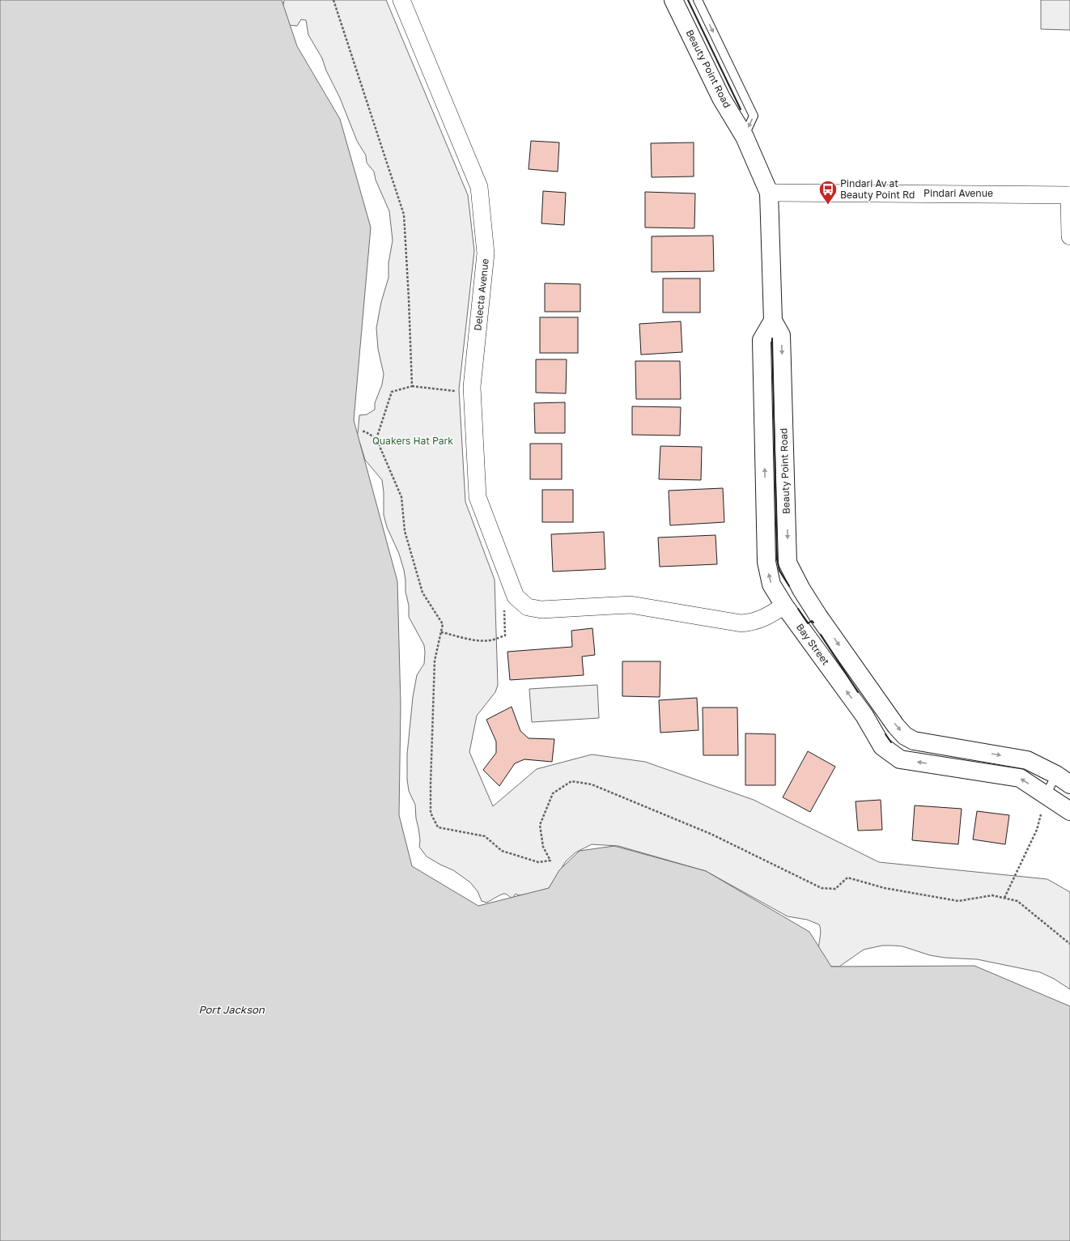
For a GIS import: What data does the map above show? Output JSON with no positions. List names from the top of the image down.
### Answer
{
  "streets": {
    "street": [
      "Beauty Point Road",
      "Pindari Avenue",
      "Delecta Avenue",
      "Bay Street"
    ]
  },
  "crossings": [
    ["Beauty Point Road", "Pindari Avenue"],
    ["Beauty Point Road", "Bay Street"]
  ],
  "one_way": ["Bay Street"],
  "water": ["Port Jackson"],
  "parks": ["Quakers Hat Park"],
  "places": {
    "bus stop": ["Pindari Av at Beauty Point Rd"]
  }
}
